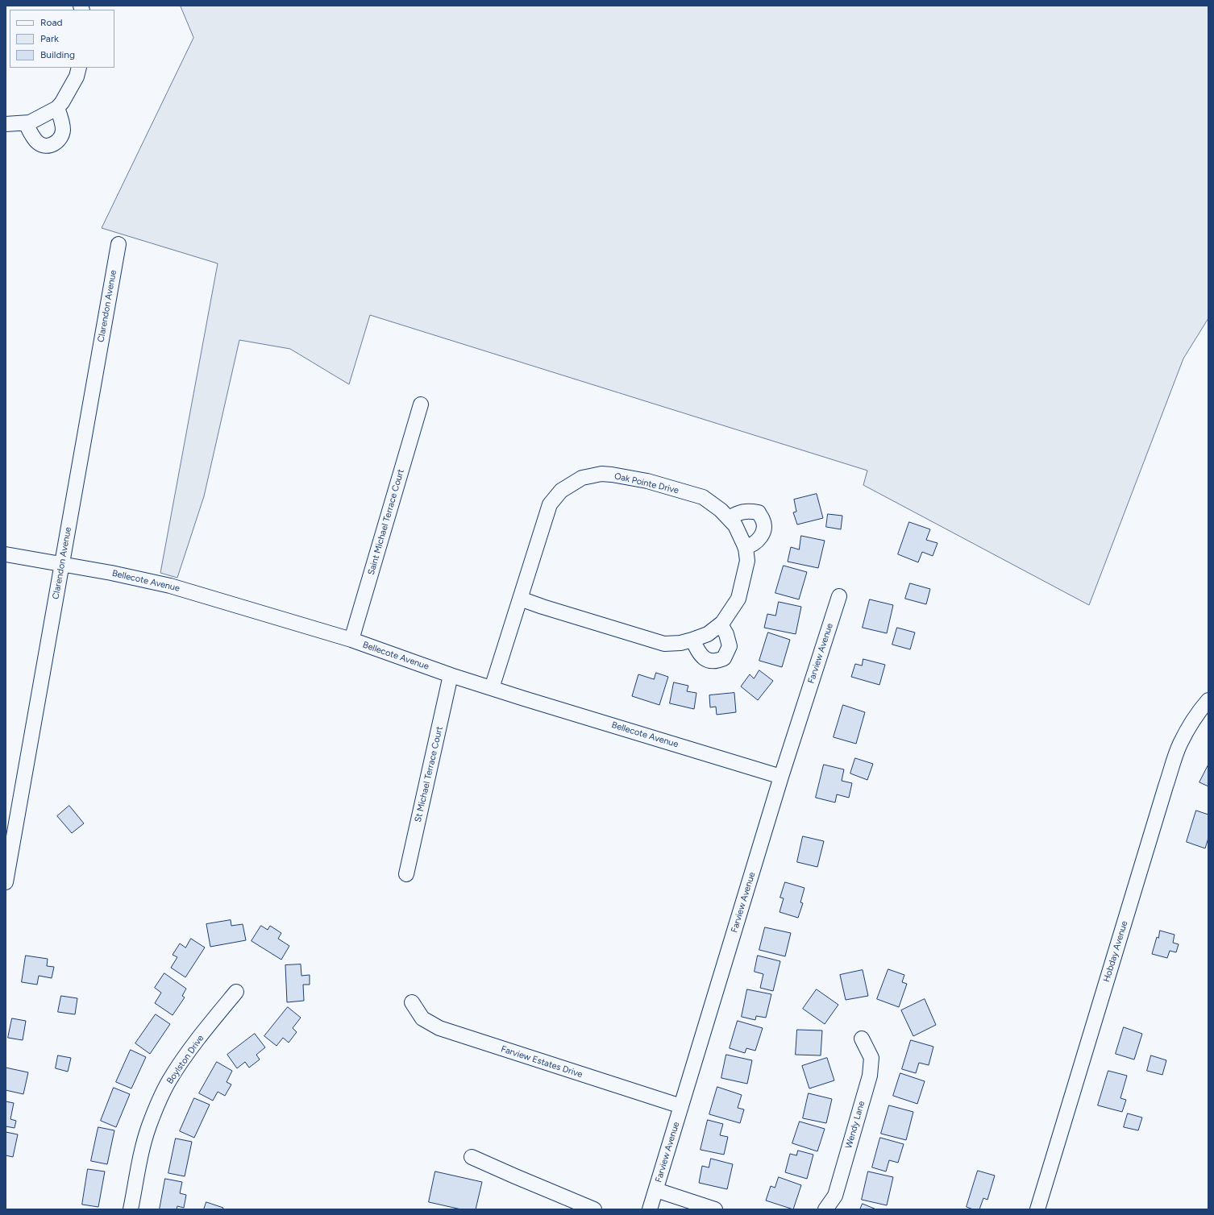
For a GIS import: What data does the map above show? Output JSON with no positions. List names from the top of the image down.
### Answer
{
  "streets": {
    "street": [
      "Clarendon Avenue",
      "Oak Pointe Drive",
      "Saint Michael Terrace Court",
      "Bellecote Avenue",
      "Farview Avenue",
      "St Michael Terrace Court",
      "Hobday Avenue",
      "Boylston Drive",
      "Farview Estates Drive",
      "Wendy Lane"
    ]
  },
  "crossings": [
    ["Clarendon Avenue", "Bellecote Avenue"],
    ["Oak Pointe Drive", "Bellecote Avenue"],
    ["Saint Michael Terrace Court", "Bellecote Avenue"],
    ["Bellecote Avenue", "Farview Avenue"],
    ["Bellecote Avenue", "St Michael Terrace Court"],
    ["Farview Avenue", "Farview Estates Drive"]
  ],
  "legend": ["Road", "Park", "Building"]
}
